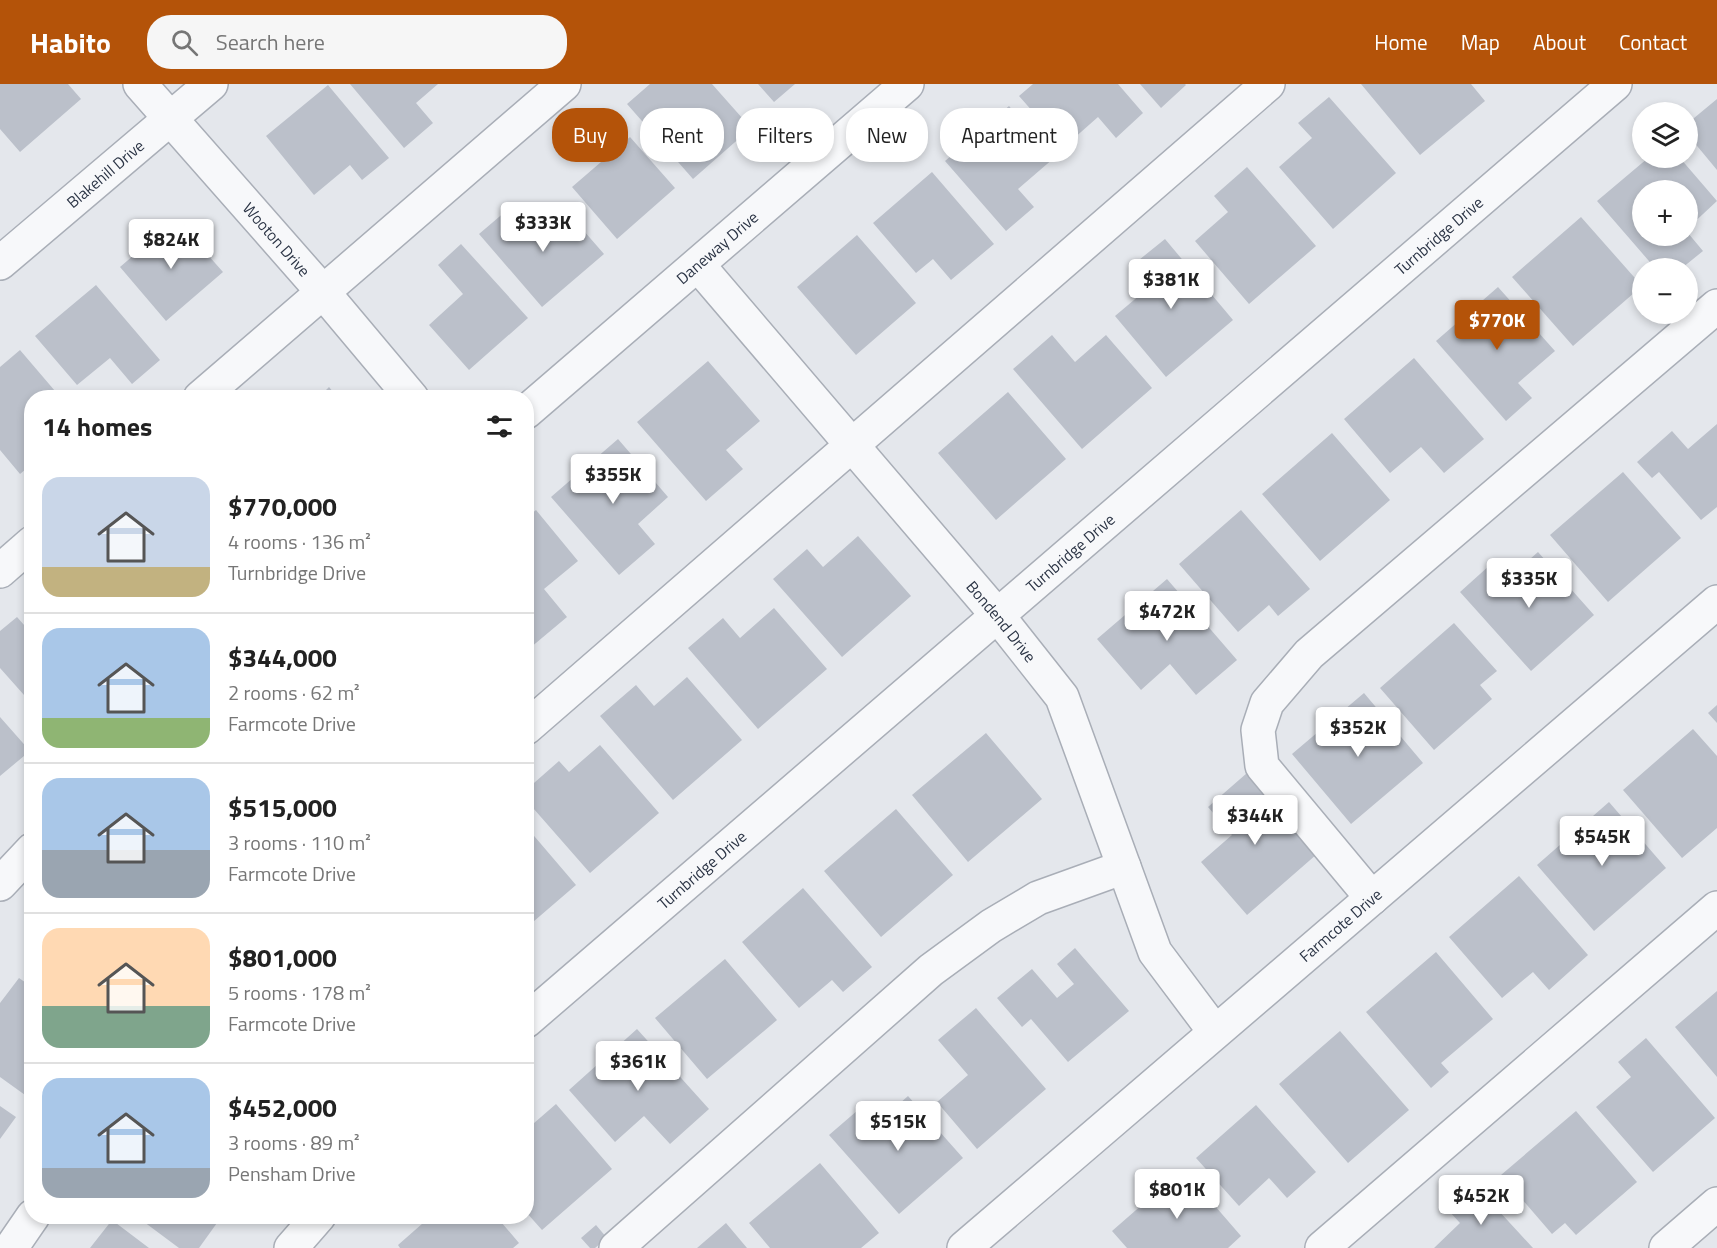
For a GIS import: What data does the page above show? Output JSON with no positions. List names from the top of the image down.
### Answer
{
  "streets": {
    "street": [
      "Blakehill Drive",
      "Turnbridge Drive",
      "Wooton Drive",
      "Daneway Drive",
      "Bondend Drive",
      "Farmcote Drive"
    ]
  },
  "crossings": [
    ["Blakehill Drive", "Wooton Drive"],
    ["Turnbridge Drive", "Bondend Drive"],
    ["Daneway Drive", "Bondend Drive"],
    ["Bondend Drive", "Farmcote Drive"]
  ],
  "page": {
    "header": "Habito",
    "search": "Search here",
    "nav": [
      "Home",
      "Map",
      "About",
      "Contact"
    ],
    "map_buttons": ["+", "−"],
    "chip": [
      "Buy",
      "Rent",
      "Filters",
      "New",
      "Apartment"
    ],
    "price": [
      "$333K",
      "$824K",
      "$381K",
      "$770K",
      "$355K",
      "$335K",
      "$472K",
      "$352K",
      "$344K",
      "$545K",
      "$361K",
      "$515K",
      "$801K",
      "$452K"
    ],
    "heading": "14 homes",
    "list": [
      {
        "name": "$770,000",
        "note": "4 rooms · 136 m² · Turnbridge Drive"
      },
      {
        "name": "$344,000",
        "note": "2 rooms · 62 m² · Farmcote Drive"
      },
      {
        "name": "$515,000",
        "note": "3 rooms · 110 m² · Farmcote Drive"
      },
      {
        "name": "$801,000",
        "note": "5 rooms · 178 m² · Farmcote Drive"
      },
      {
        "name": "$452,000",
        "note": "3 rooms · 89 m² · Pensham Drive"
      }
    ]
  }
}
